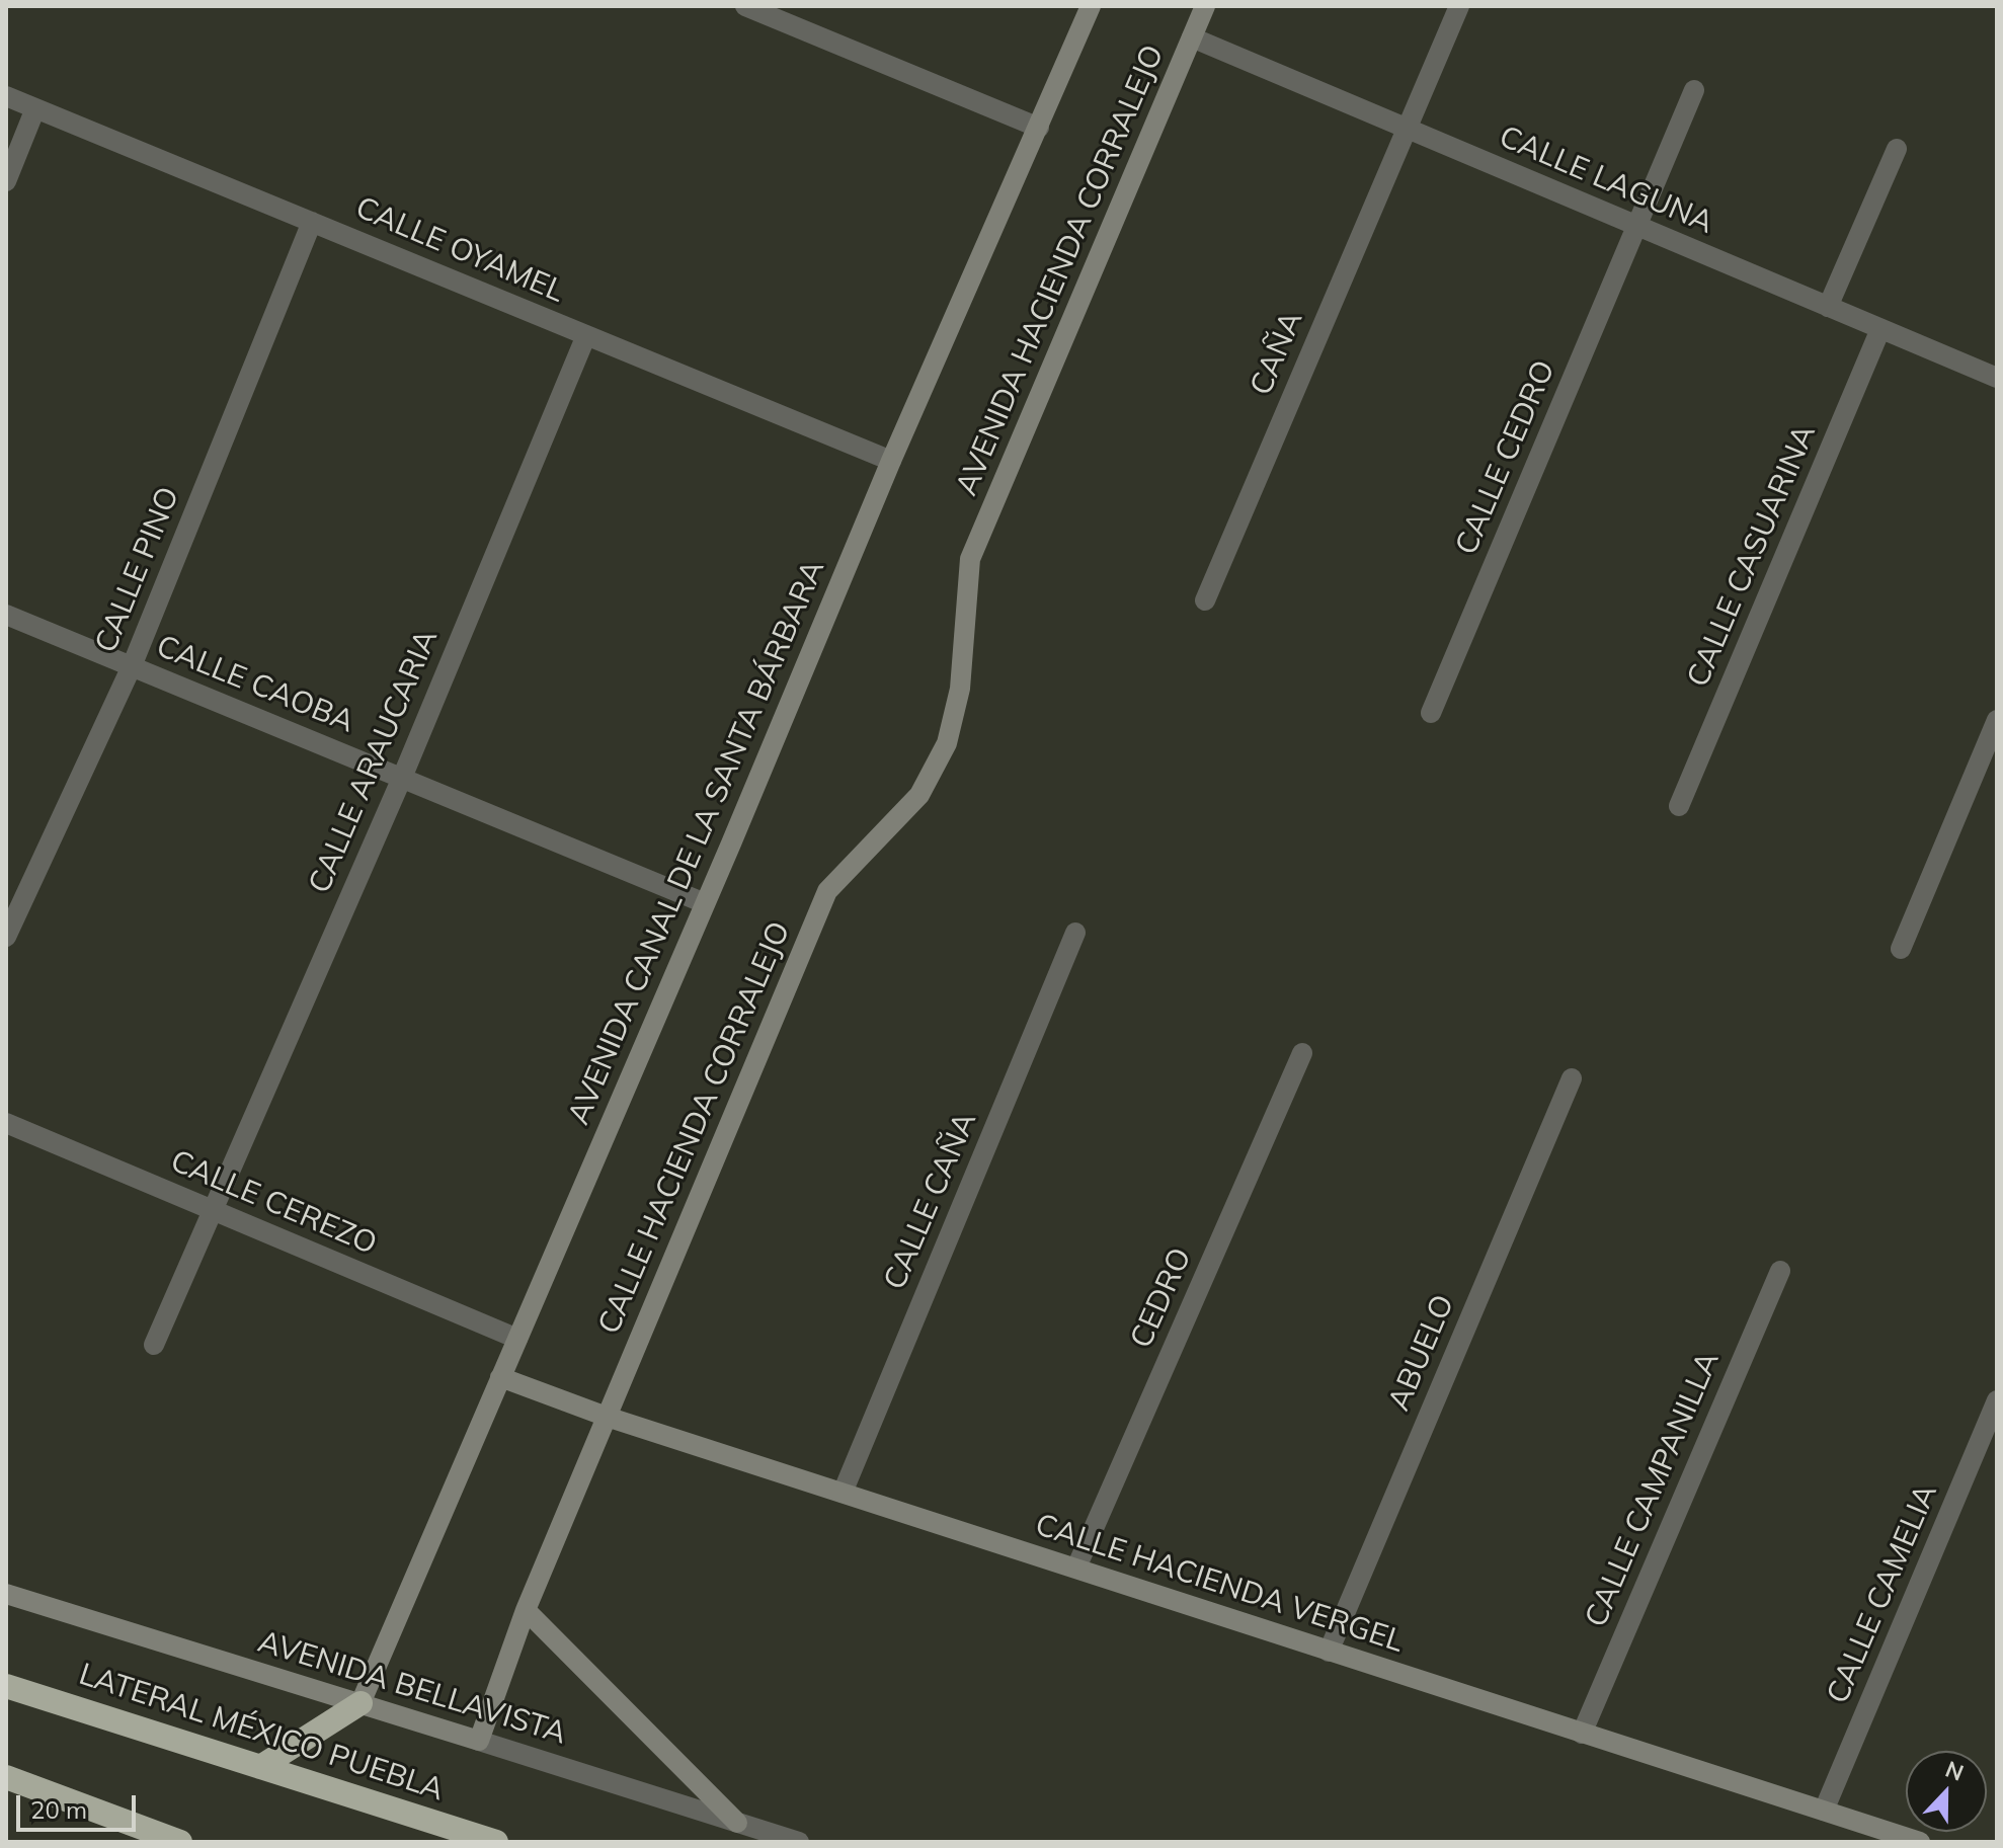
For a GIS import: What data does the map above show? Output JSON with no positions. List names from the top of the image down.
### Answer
{
  "streets": {
    "highway": ["LATERAL MÉXICO PUEBLA"],
    "main road": [
      "AVENIDA HACIENDA CORRALEJO",
      "AVENIDA CANAL DE LA SANTA BÁRBARA",
      "CALLE HACIENDA CORRALEJO",
      "CALLE HACIENDA VERGEL",
      "AVENIDA BELLAVISTA"
    ],
    "street": [
      "CALLE LAGUNA",
      "CALLE OYAMEL",
      "CAÑA",
      "CALLE CEDRO",
      "CALLE CASUARINA",
      "CALLE PINO",
      "CALLE CAOBA",
      "CALLE ARAUCARIA",
      "CALLE CAÑA",
      "CALLE CEREZO",
      "CEDRO",
      "ABUELO",
      "CALLE CAMPANILLA",
      "CALLE CAMELIA"
    ]
  },
  "crossings": [
    ["CALLE LAGUNA", "AVENIDA HACIENDA CORRALEJO"],
    ["CALLE LAGUNA", "CAÑA"],
    ["CALLE LAGUNA", "CALLE CEDRO"],
    ["CALLE LAGUNA", "CALLE CASUARINA"],
    ["CALLE OYAMEL", "CALLE PINO"],
    ["CALLE OYAMEL", "CALLE ARAUCARIA"],
    ["CALLE OYAMEL", "AVENIDA CANAL DE LA SANTA BÁRBARA"],
    ["AVENIDA HACIENDA CORRALEJO", "CALLE HACIENDA CORRALEJO"],
    ["CALLE PINO", "CALLE CAOBA"],
    ["CALLE CAOBA", "CALLE ARAUCARIA"],
    ["CALLE CAOBA", "AVENIDA CANAL DE LA SANTA BÁRBARA"],
    ["CALLE ARAUCARIA", "CALLE CEREZO"],
    ["AVENIDA CANAL DE LA SANTA BÁRBARA", "CALLE CEREZO"],
    ["AVENIDA CANAL DE LA SANTA BÁRBARA", "CALLE HACIENDA VERGEL"],
    ["AVENIDA CANAL DE LA SANTA BÁRBARA", "AVENIDA BELLAVISTA"],
    ["CALLE HACIENDA CORRALEJO", "CALLE HACIENDA VERGEL"],
    ["CALLE HACIENDA CORRALEJO", "AVENIDA BELLAVISTA"],
    ["CALLE CAÑA", "CALLE HACIENDA VERGEL"],
    ["CEDRO", "CALLE HACIENDA VERGEL"],
    ["ABUELO", "CALLE HACIENDA VERGEL"],
    ["CALLE CAMPANILLA", "CALLE HACIENDA VERGEL"],
    ["CALLE HACIENDA VERGEL", "CALLE CAMELIA"]
  ],
  "scale_bar": "20 m",
  "north": "top"
}
